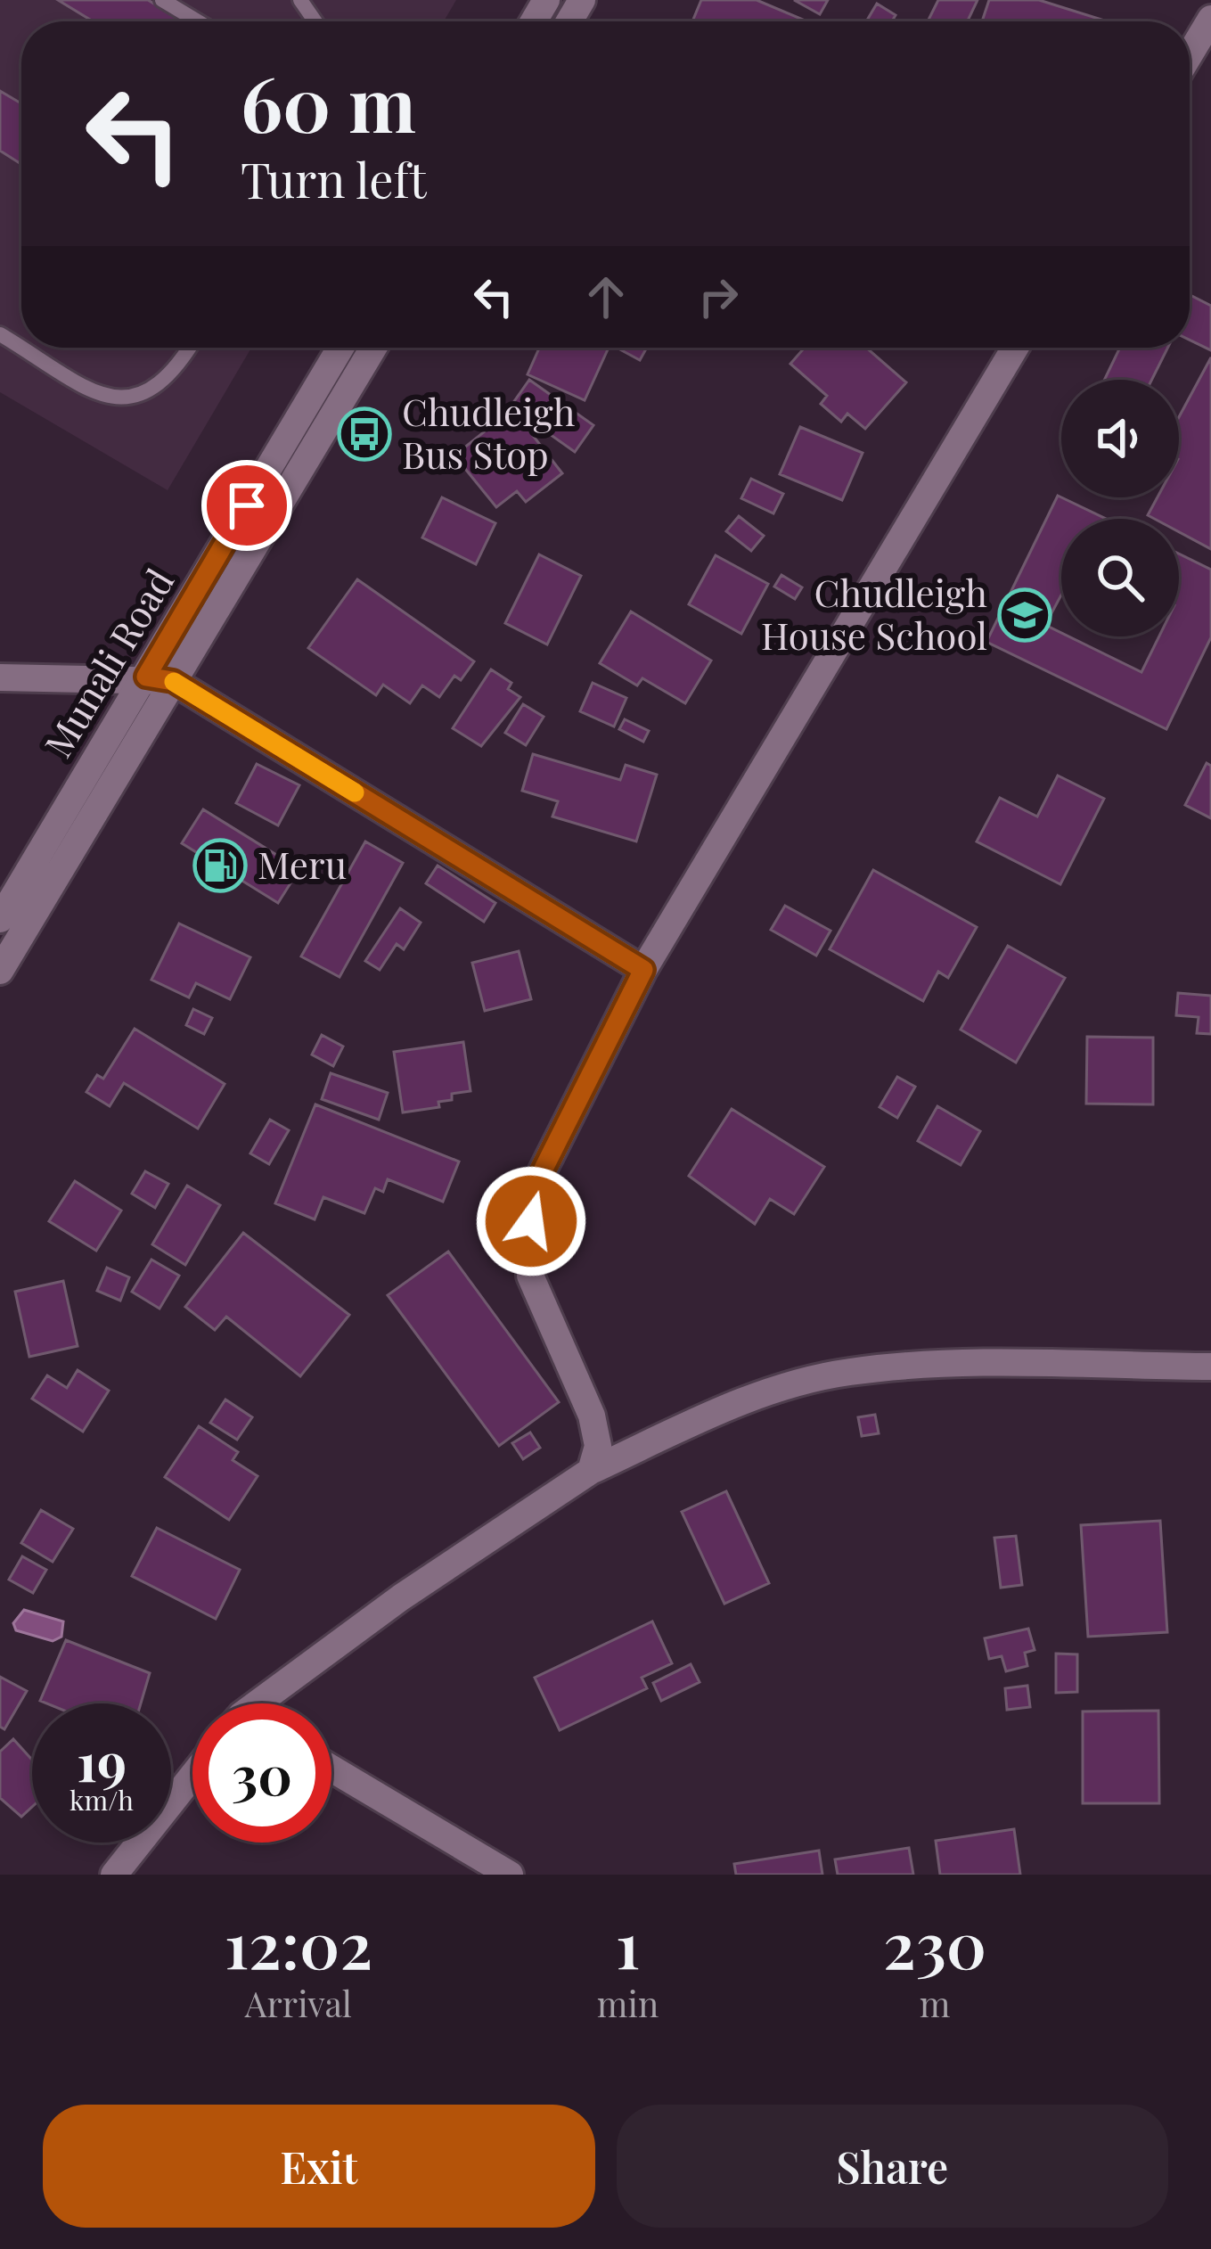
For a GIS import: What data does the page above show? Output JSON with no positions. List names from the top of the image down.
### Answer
{
  "streets": {
    "street": ["Munali Road"]
  },
  "places": {
    "bus stop": ["Chudleigh Bus Stop"],
    "school or university": ["Chudleigh House School"],
    "fuel station": ["Meru"]
  },
  "page": {
    "turn": ["60 m", "Turn left"],
    "speed": "19 km/h",
    "limit": "30",
    "eta": [
      "12:02",
      "Arrival",
      "1",
      "min",
      "230",
      "m"
    ],
    "buttons": ["Exit", "Share"]
  }
}
